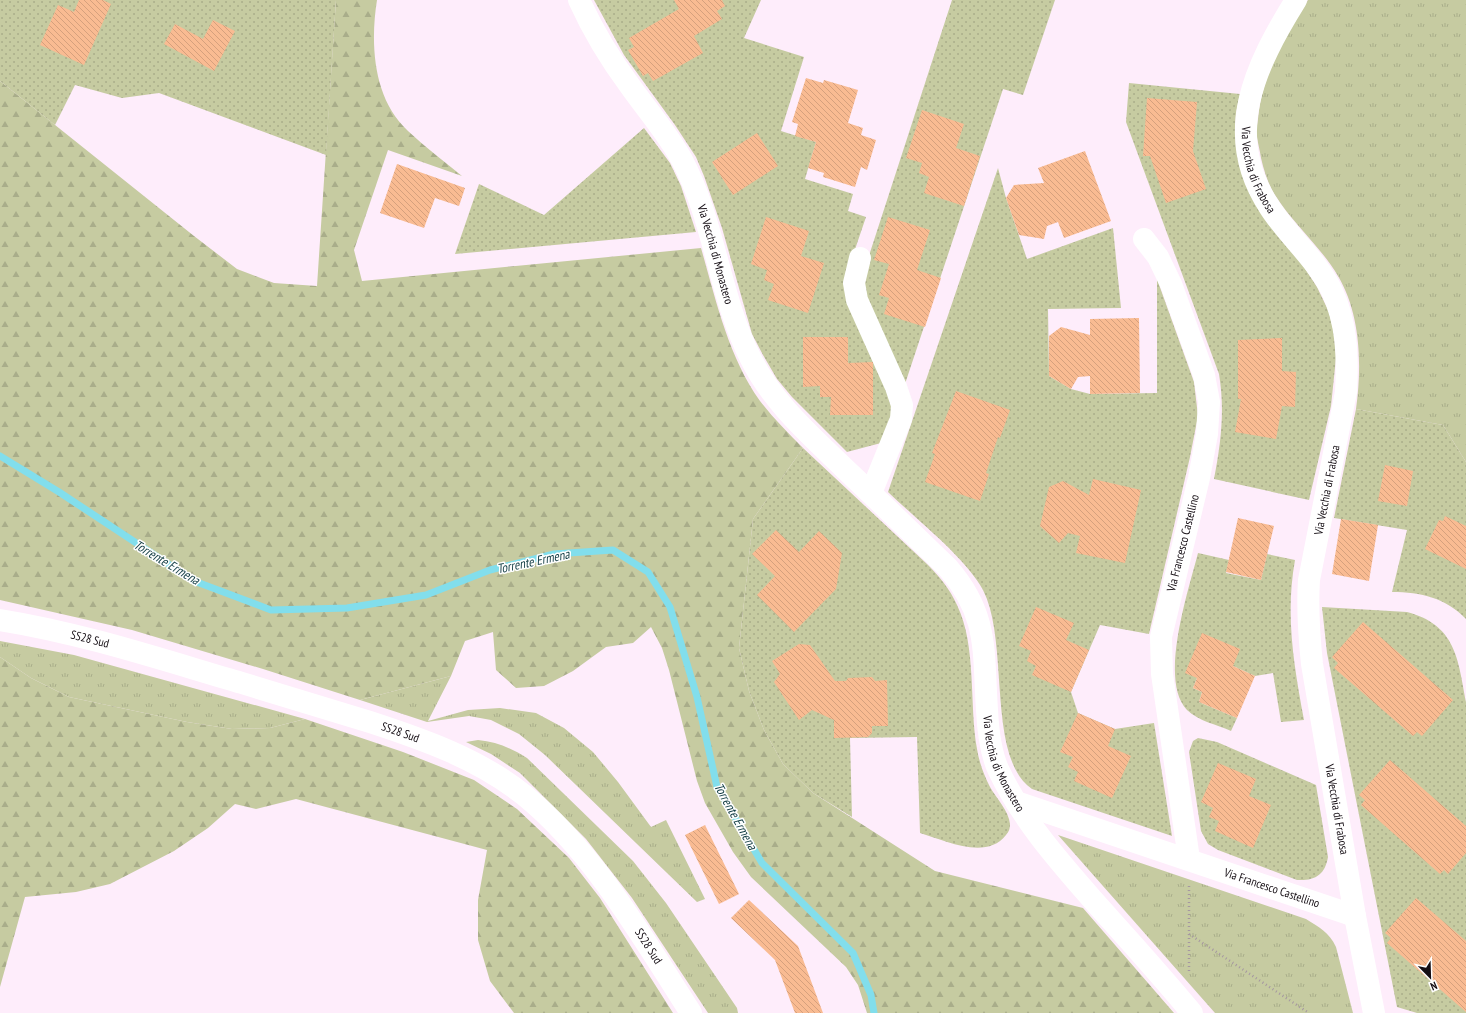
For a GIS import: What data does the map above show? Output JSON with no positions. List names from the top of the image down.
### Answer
{
  "streets": {
    "street": [
      "Via Vecchia di Frabosa",
      "Via Vecchia di Monastero",
      "Via Francesco Castellino",
      "SS28 Sud"
    ]
  },
  "crossings": [
    ["Via Vecchia di Frabosa", "Via Francesco Castellino"],
    ["Via Vecchia di Monastero", "Via Francesco Castellino"]
  ],
  "water": ["Torrente Ermena"],
  "north": "bottom right"
}
